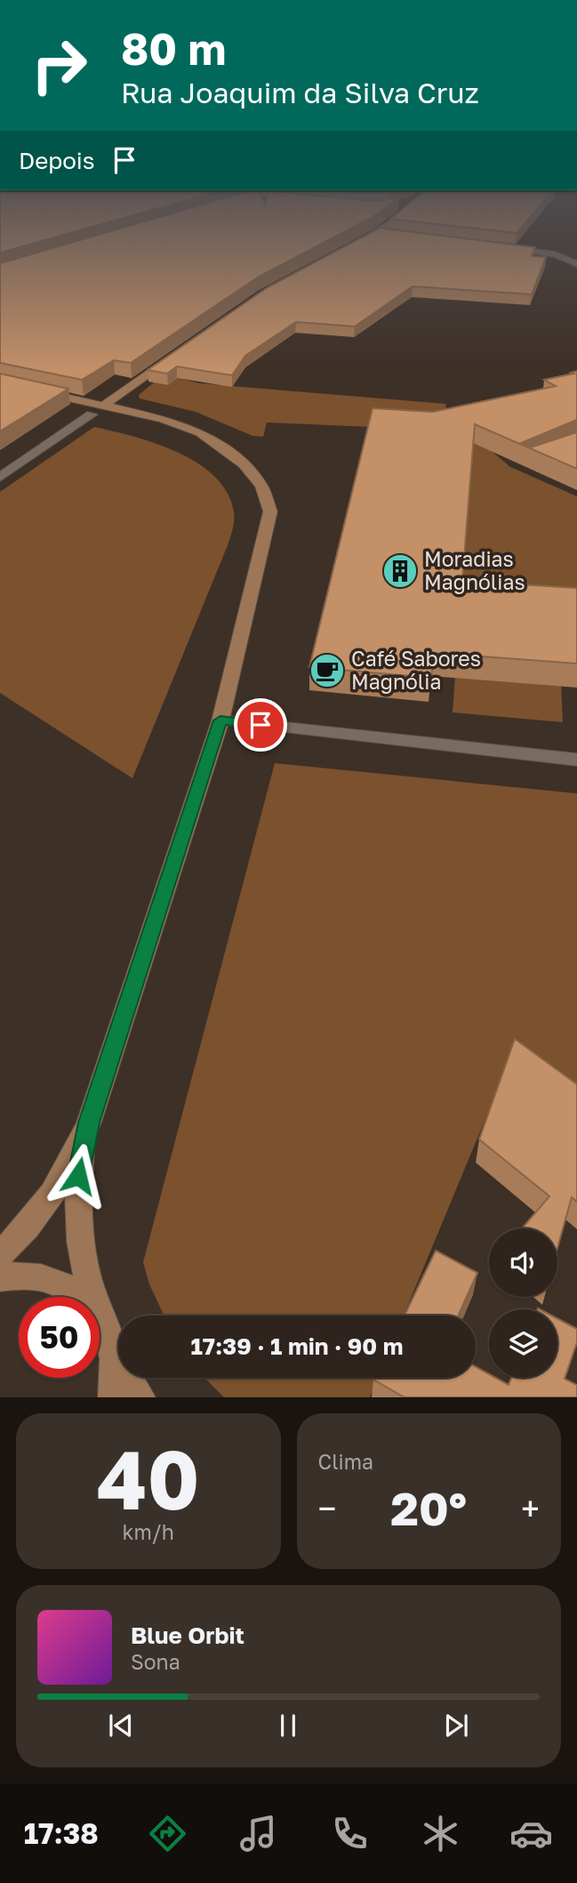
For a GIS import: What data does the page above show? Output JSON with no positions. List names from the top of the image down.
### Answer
{
  "places": {
    "building": ["Moradias Magnólias"],
    "cafe": ["Café Sabores Magnólia"]
  },
  "page": {
    "turn": ["80 m", "Rua Joaquim da Silva Cruz"],
    "then": "Depois",
    "limit": "50",
    "trip": "17:39 · 1 min · 90 m",
    "tile": [
      ["40", "km/h"],
      "Clima"
    ],
    "heat": ["−", "20°", "+"],
    "song": ["Blue Orbit", "Sona"],
    "tabs": "17:38"
  }
}
